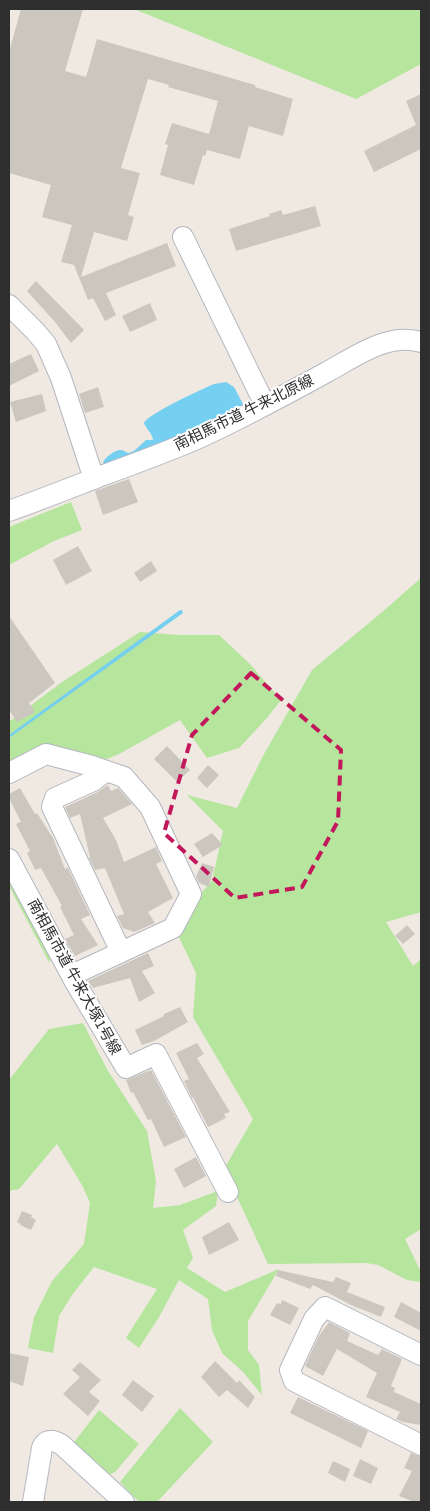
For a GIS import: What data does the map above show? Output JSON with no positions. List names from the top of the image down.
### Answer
{
  "streets": {
    "street": ["南相馬市道 牛来北原線", "南相馬市道 牛来大塚1号線"]
  }
}
